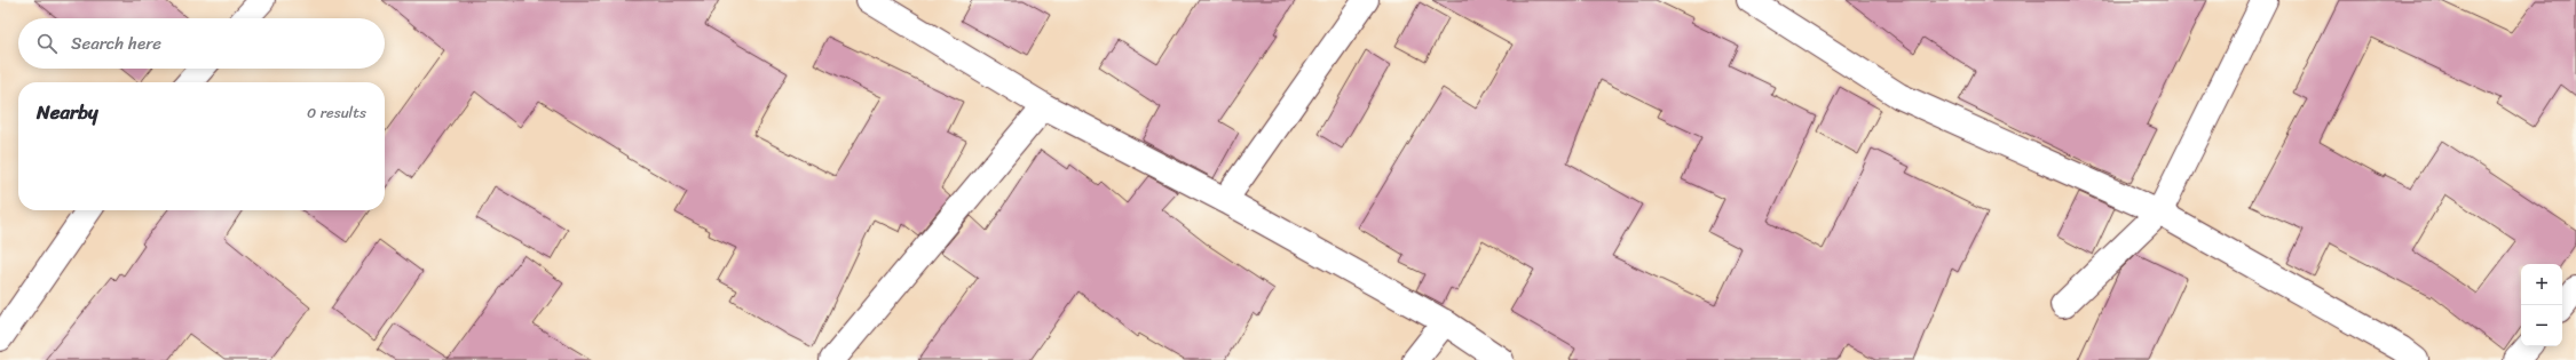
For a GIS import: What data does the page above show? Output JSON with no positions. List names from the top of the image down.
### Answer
{
  "page": {
    "search": "Search here",
    "heading": ["Nearby", "0 results"],
    "map_buttons": ["+", "−"]
  }
}
